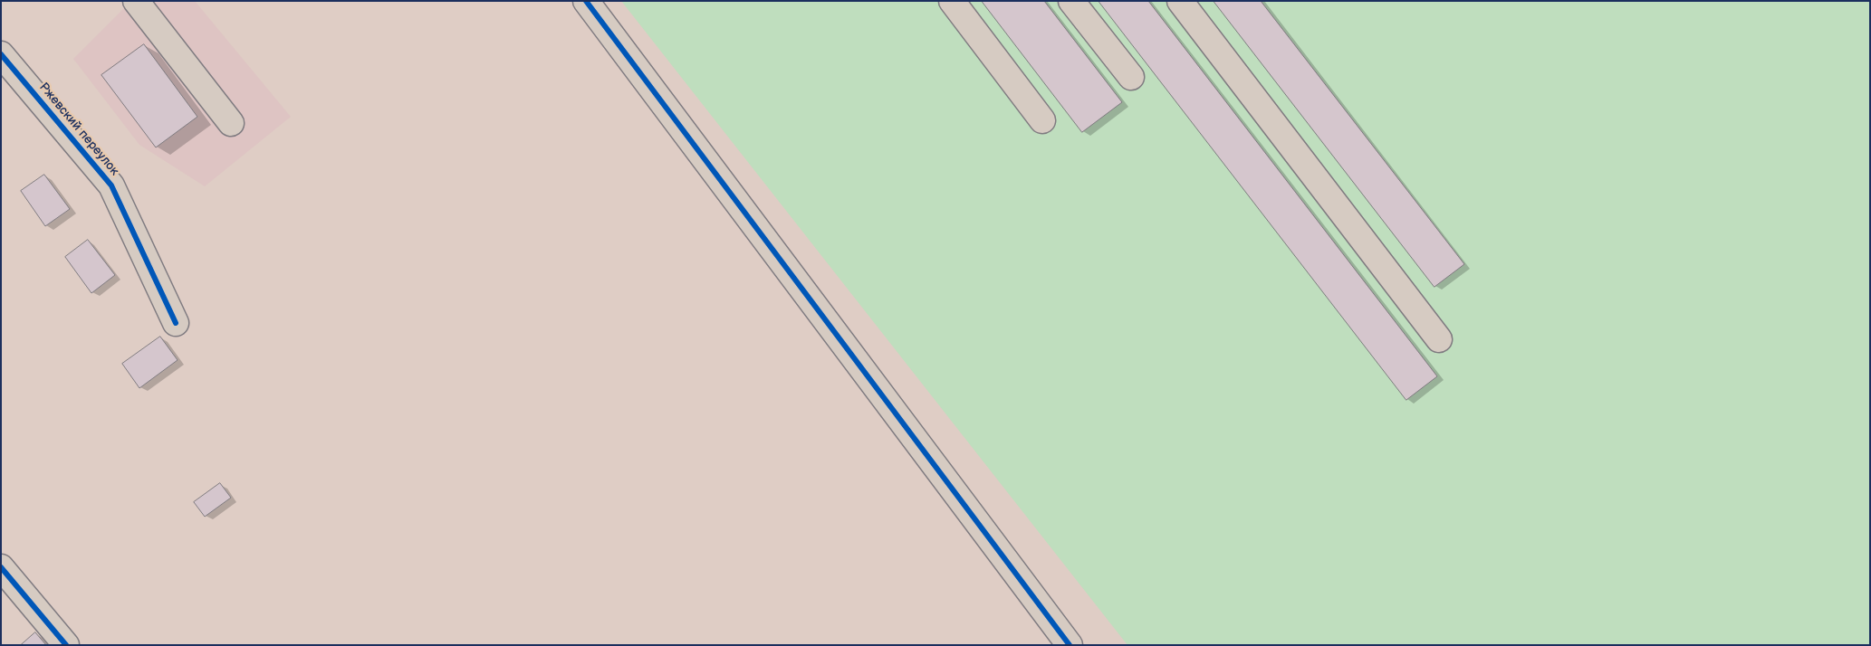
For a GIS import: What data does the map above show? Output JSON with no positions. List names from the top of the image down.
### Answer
{
  "streets": {
    "street": ["Ржевский переулок"]
  }
}
